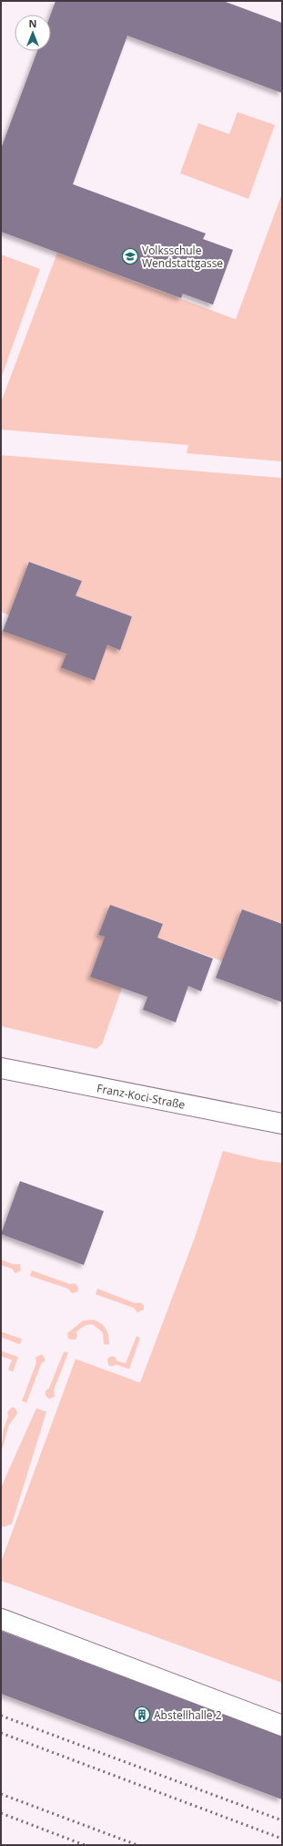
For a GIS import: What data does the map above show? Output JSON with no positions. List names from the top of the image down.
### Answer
{
  "streets": {
    "street": ["Franz-Koci-Straße"]
  },
  "places": {
    "school or university": ["Volksschule Wendstattgasse"],
    "building": ["Abstellhalle 2"]
  },
  "north": "top"
}
